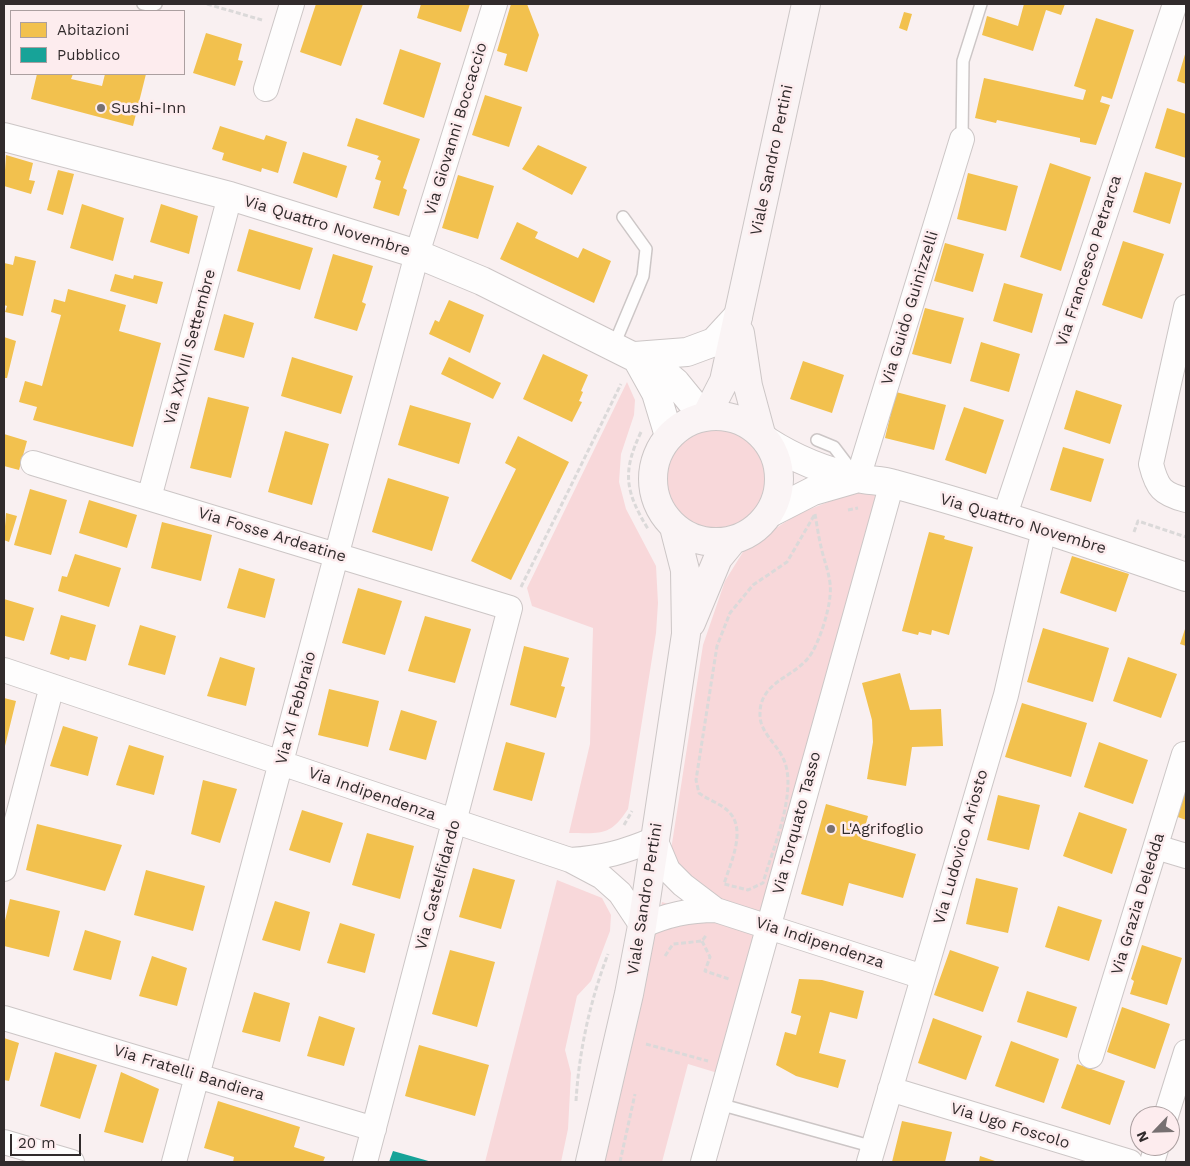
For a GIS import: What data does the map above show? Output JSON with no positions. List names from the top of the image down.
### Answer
{
  "streets": {
    "main road": ["Viale Sandro Pertini"],
    "street": [
      "Via Giovanni Boccaccio",
      "Via Quattro Novembre",
      "Via Francesco Petrarca",
      "Via Guido Guinizzelli",
      "Via XXVIII Settembre",
      "Via Fosse Ardeatine",
      "Via XI Febbraio",
      "Via Indipendenza",
      "Via Torquato Tasso",
      "Via Ludovico Ariosto",
      "Via Castelfidardo",
      "Via Grazia Deledda",
      "Via Fratelli Bandiera",
      "Via Ugo Foscolo"
    ]
  },
  "crossings": [
    ["Via Giovanni Boccaccio", "Via Quattro Novembre"],
    ["Via Giovanni Boccaccio", "Via XI Febbraio"],
    ["Viale Sandro Pertini", "Via Quattro Novembre"],
    ["Viale Sandro Pertini", "Via Indipendenza"],
    ["Via Quattro Novembre", "Via Francesco Petrarca"],
    ["Via Quattro Novembre", "Via Guido Guinizzelli"],
    ["Via Quattro Novembre", "Via XXVIII Settembre"],
    ["Via Quattro Novembre", "Via XI Febbraio"],
    ["Via Quattro Novembre", "Via Torquato Tasso"],
    ["Via Quattro Novembre", "Via Ludovico Ariosto"],
    ["Via XXVIII Settembre", "Via Fosse Ardeatine"],
    ["Via Fosse Ardeatine", "Via XI Febbraio"],
    ["Via Fosse Ardeatine", "Via Castelfidardo"],
    ["Via XI Febbraio", "Via Indipendenza"],
    ["Via XI Febbraio", "Via Fratelli Bandiera"],
    ["Via Indipendenza", "Via Torquato Tasso"],
    ["Via Indipendenza", "Via Ludovico Ariosto"],
    ["Via Indipendenza", "Via Castelfidardo"],
    ["Via Ludovico Ariosto", "Via Ugo Foscolo"],
    ["Via Castelfidardo", "Via Fratelli Bandiera"]
  ],
  "places": ["Sushi-Inn", "L'Agrifoglio"],
  "legend": ["Abitazioni", "Pubblico"],
  "scale_bar": "20 m",
  "north": "bottom left"
}
